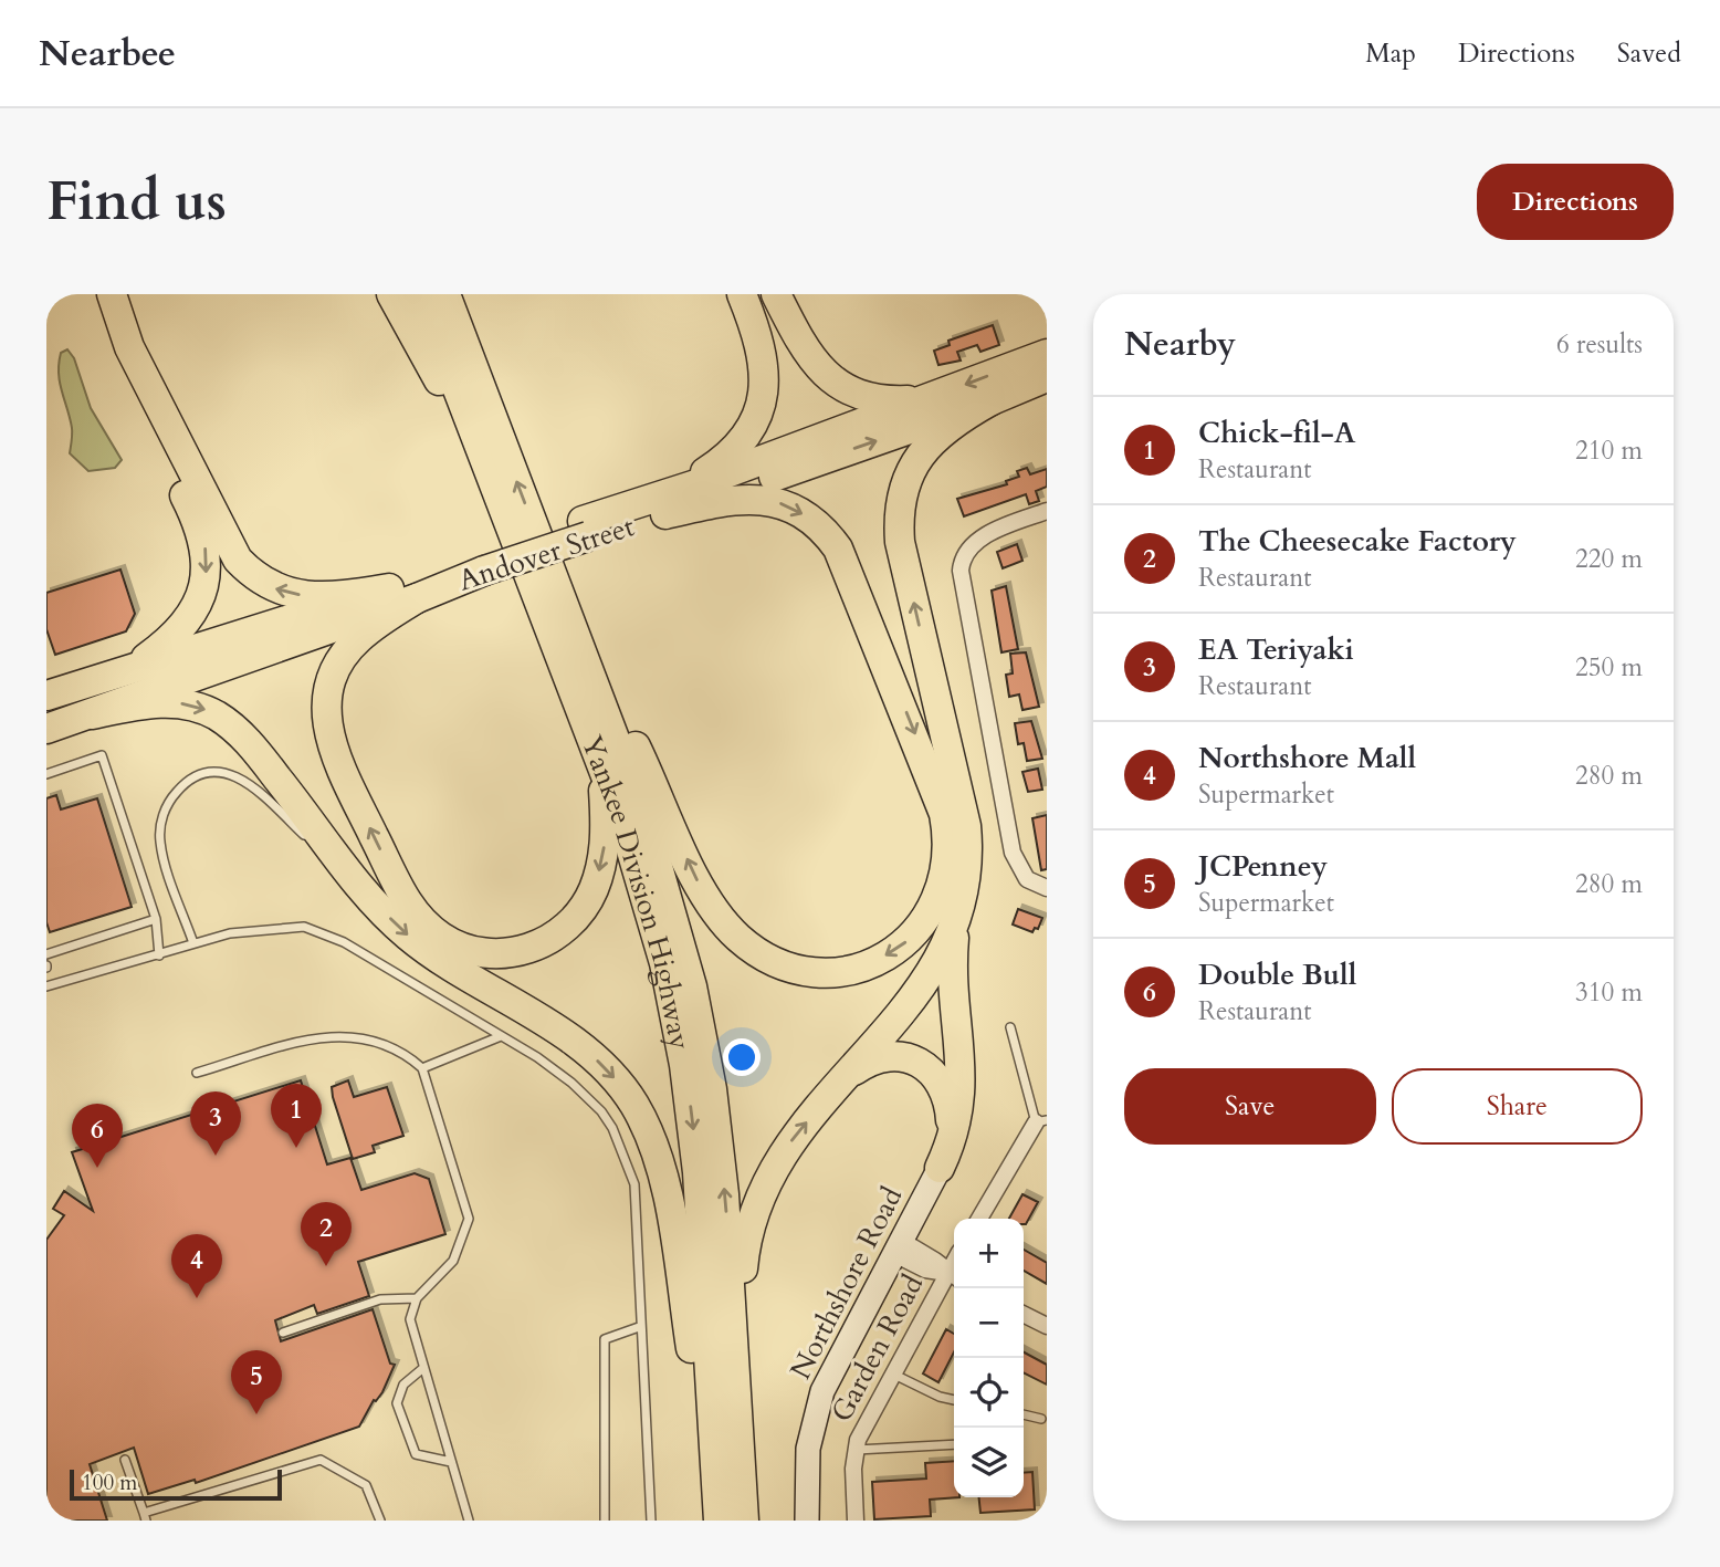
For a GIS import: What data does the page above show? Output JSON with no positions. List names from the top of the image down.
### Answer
{
  "streets": {
    "highway": ["Andover Street", "Yankee Division Highway"],
    "street": ["Northshore Road", "Garden Road"]
  },
  "scale_bar": "100 m",
  "page": {
    "header": "Nearbee",
    "nav": ["Map", "Directions", "Saved"],
    "buttons": [
      "Directions",
      ["Save", "Share"]
    ],
    "title": "Find us",
    "heading": ["Nearby", "6 results"],
    "list": [
      {
        "mark": "1",
        "name": "Chick-fil-A",
        "note": "Restaurant",
        "value": "210 m"
      },
      {
        "mark": "2",
        "name": "The Cheesecake Factory",
        "note": "Restaurant",
        "value": "220 m"
      },
      {
        "mark": "3",
        "name": "EA Teriyaki",
        "note": "Restaurant",
        "value": "250 m"
      },
      {
        "mark": "4",
        "name": "Northshore Mall",
        "note": "Supermarket",
        "value": "280 m"
      },
      {
        "mark": "5",
        "name": "JCPenney",
        "note": "Supermarket",
        "value": "280 m"
      },
      {
        "mark": "6",
        "name": "Double Bull",
        "note": "Restaurant",
        "value": "310 m"
      }
    ],
    "pins": [
      "1",
      "3",
      "6",
      "2",
      "4",
      "5"
    ],
    "map_buttons": ["+", "−"],
    "scale": "100 m"
  }
}
